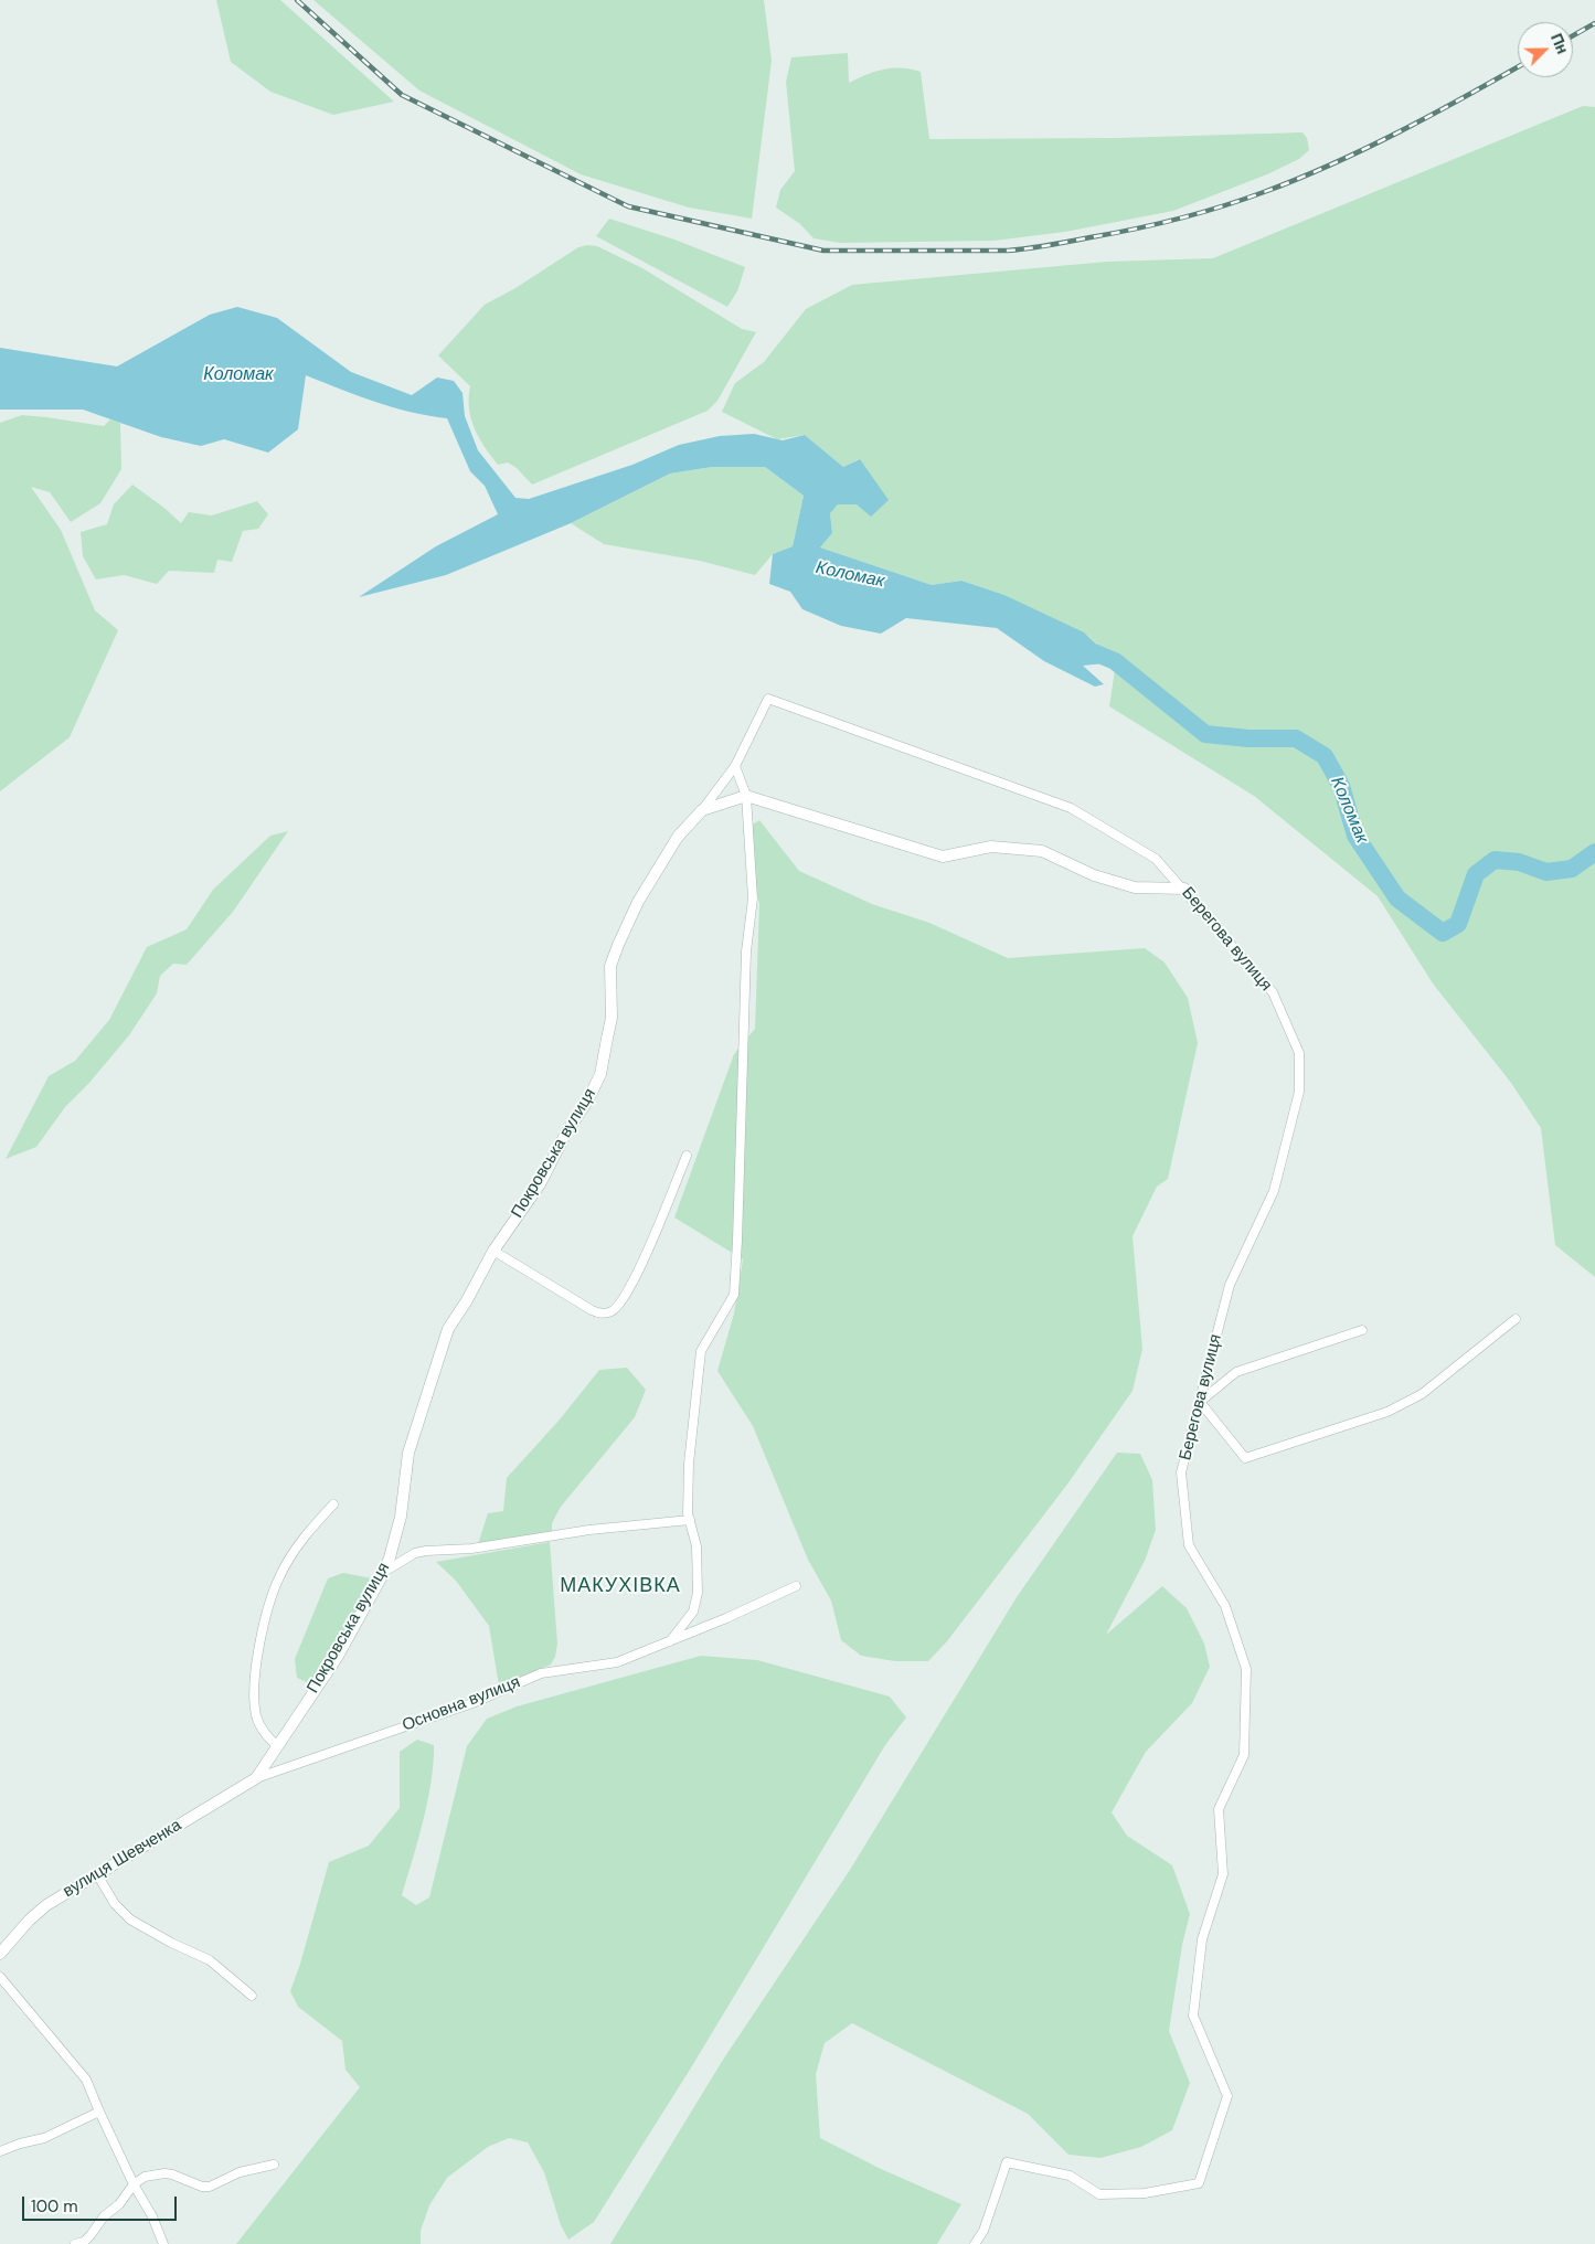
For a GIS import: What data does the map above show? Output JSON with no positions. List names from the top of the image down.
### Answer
{
  "streets": {
    "street": [
      "Берегова вулиця",
      "Покровська вулиця",
      "Основна вулиця",
      "вулиця Шевченка"
    ]
  },
  "crossings": [
    ["Берегова вулиця", "Покровська вулиця"],
    ["Покровська вулиця", "Основна вулиця"],
    ["Покровська вулиця", "вулиця Шевченка"],
    ["Основна вулиця", "вулиця Шевченка"]
  ],
  "districts": ["МАКУХІВКА"],
  "water": ["Коломак"],
  "scale_bar": "100 m",
  "north": "top right"
}
